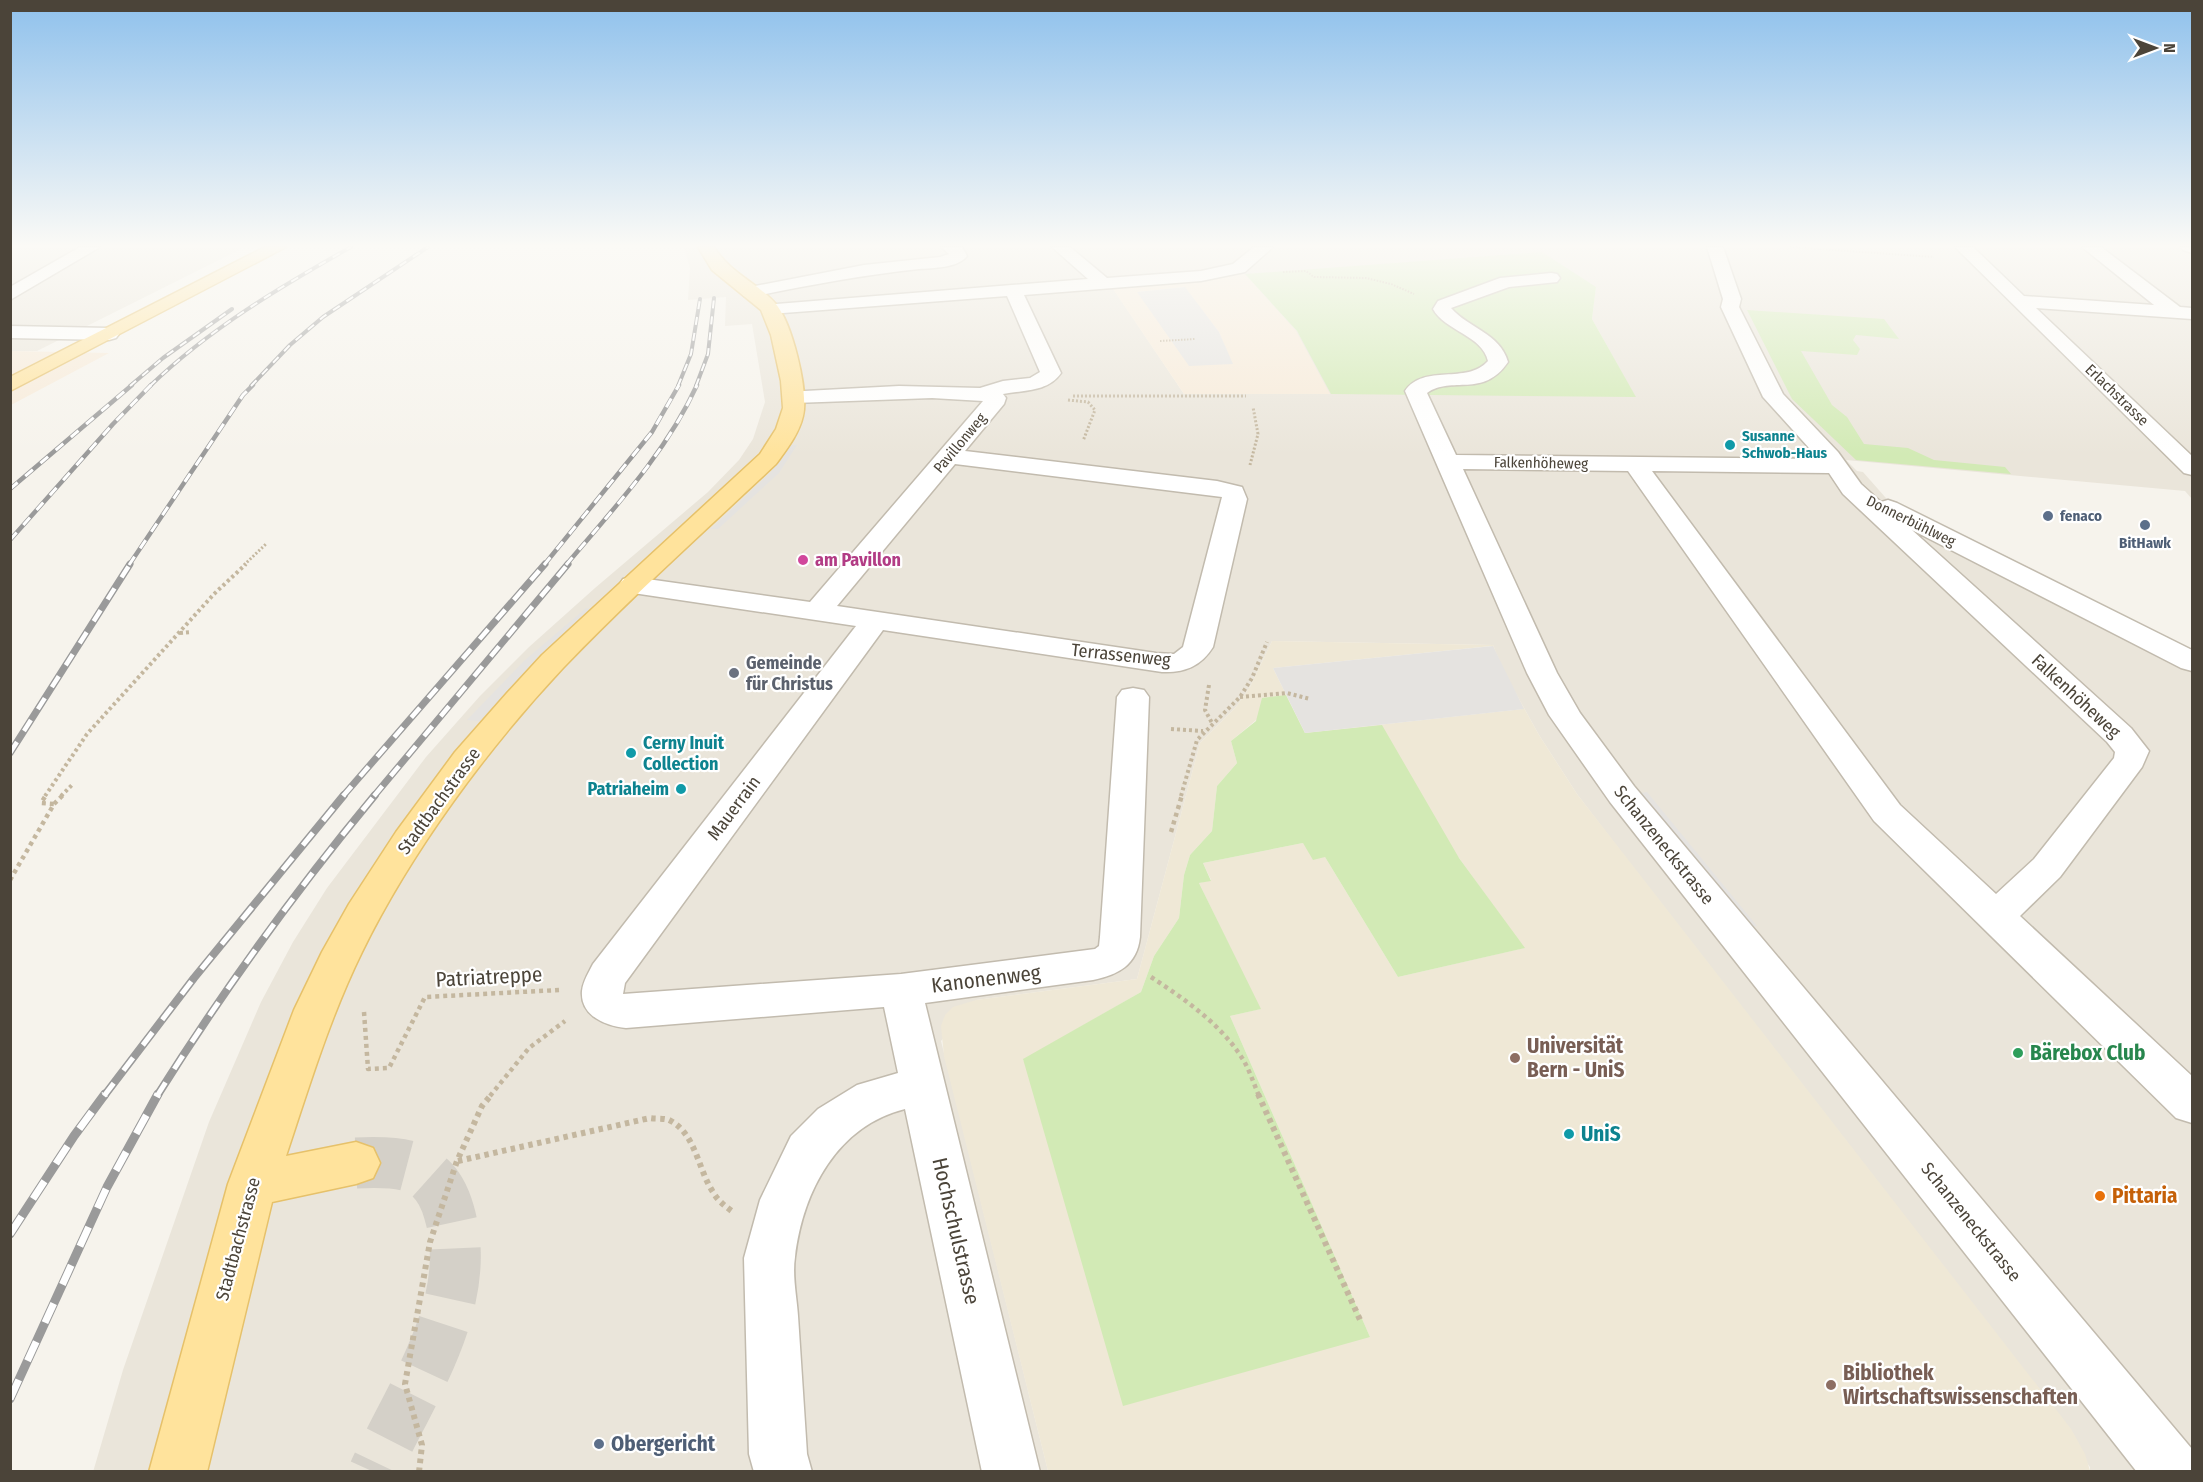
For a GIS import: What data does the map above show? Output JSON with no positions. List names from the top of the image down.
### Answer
{
  "streets": {
    "main road": ["Stadtbachstrasse"],
    "street": [
      "Erlachstrasse",
      "Pavillonweg",
      "Falkenhöheweg",
      "Donnerbühlweg",
      "Terrassenweg",
      "Mauerrain",
      "Schanzeneckstrasse",
      "Kanonenweg",
      "Hochschulstrasse"
    ],
    "path": ["Patriatreppe"]
  },
  "crossings": [
    ["Pavillonweg", "Terrassenweg"],
    ["Pavillonweg", "Stadtbachstrasse"],
    ["Falkenhöheweg", "Donnerbühlweg"],
    ["Falkenhöheweg", "Schanzeneckstrasse"],
    ["Terrassenweg", "Stadtbachstrasse"],
    ["Terrassenweg", "Mauerrain"],
    ["Mauerrain", "Patriatreppe"],
    ["Mauerrain", "Kanonenweg"],
    ["Patriatreppe", "Kanonenweg"],
    ["Kanonenweg", "Hochschulstrasse"]
  ],
  "places": [
    "Susanne Schwob-Haus",
    "fenaco",
    "BitHawk",
    "am Pavillon",
    "Gemeinde für Christus",
    "Cerny Inuit Collection",
    "Patriaheim",
    "Bärebox Club",
    "Universität Bern - UniS",
    "UniS",
    "Pittaria",
    "Bibliothek Wirtschaftswissenschaften",
    "Obergericht"
  ],
  "north": "right"
}
